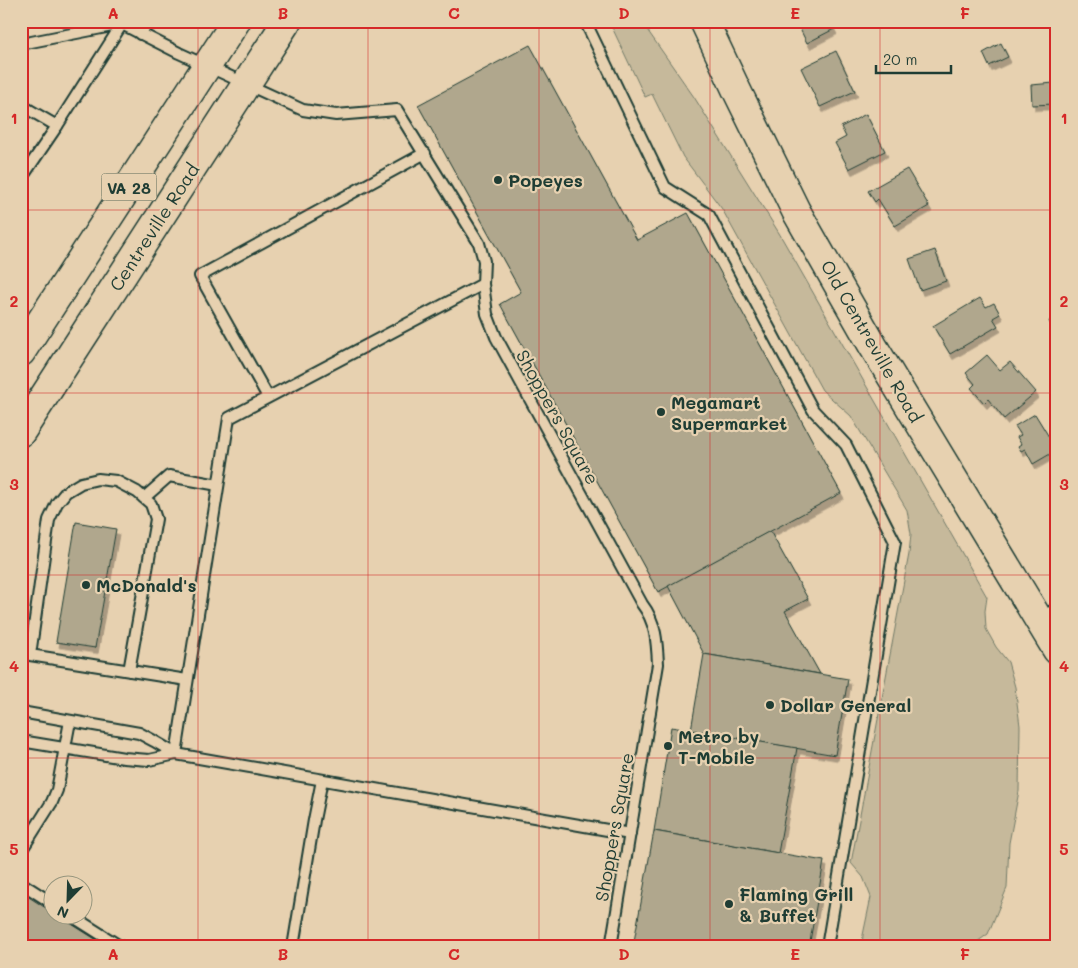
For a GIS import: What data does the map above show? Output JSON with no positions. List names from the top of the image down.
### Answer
{
  "streets": {
    "main road": ["VA 28", "Centreville Road", "Old Centreville Road"],
    "lane": ["Shoppers Square"]
  },
  "crossings": [
    ["VA 28", "Shoppers Square"],
    ["Centreville Road", "Shoppers Square"]
  ],
  "places": [
    "Popeyes",
    "Megamart Supermarket",
    "McDonald's",
    "Dollar General",
    "Metro by T-Mobile",
    "Flaming Grill & Buffet"
  ],
  "scale_bar": "20 m",
  "north": "bottom left",
  "grid": {
    "columns": [
      "A",
      "B",
      "C",
      "D",
      "E",
      "F"
    ],
    "rows": [
      "1",
      "2",
      "3",
      "4",
      "5"
    ]
  }
}
